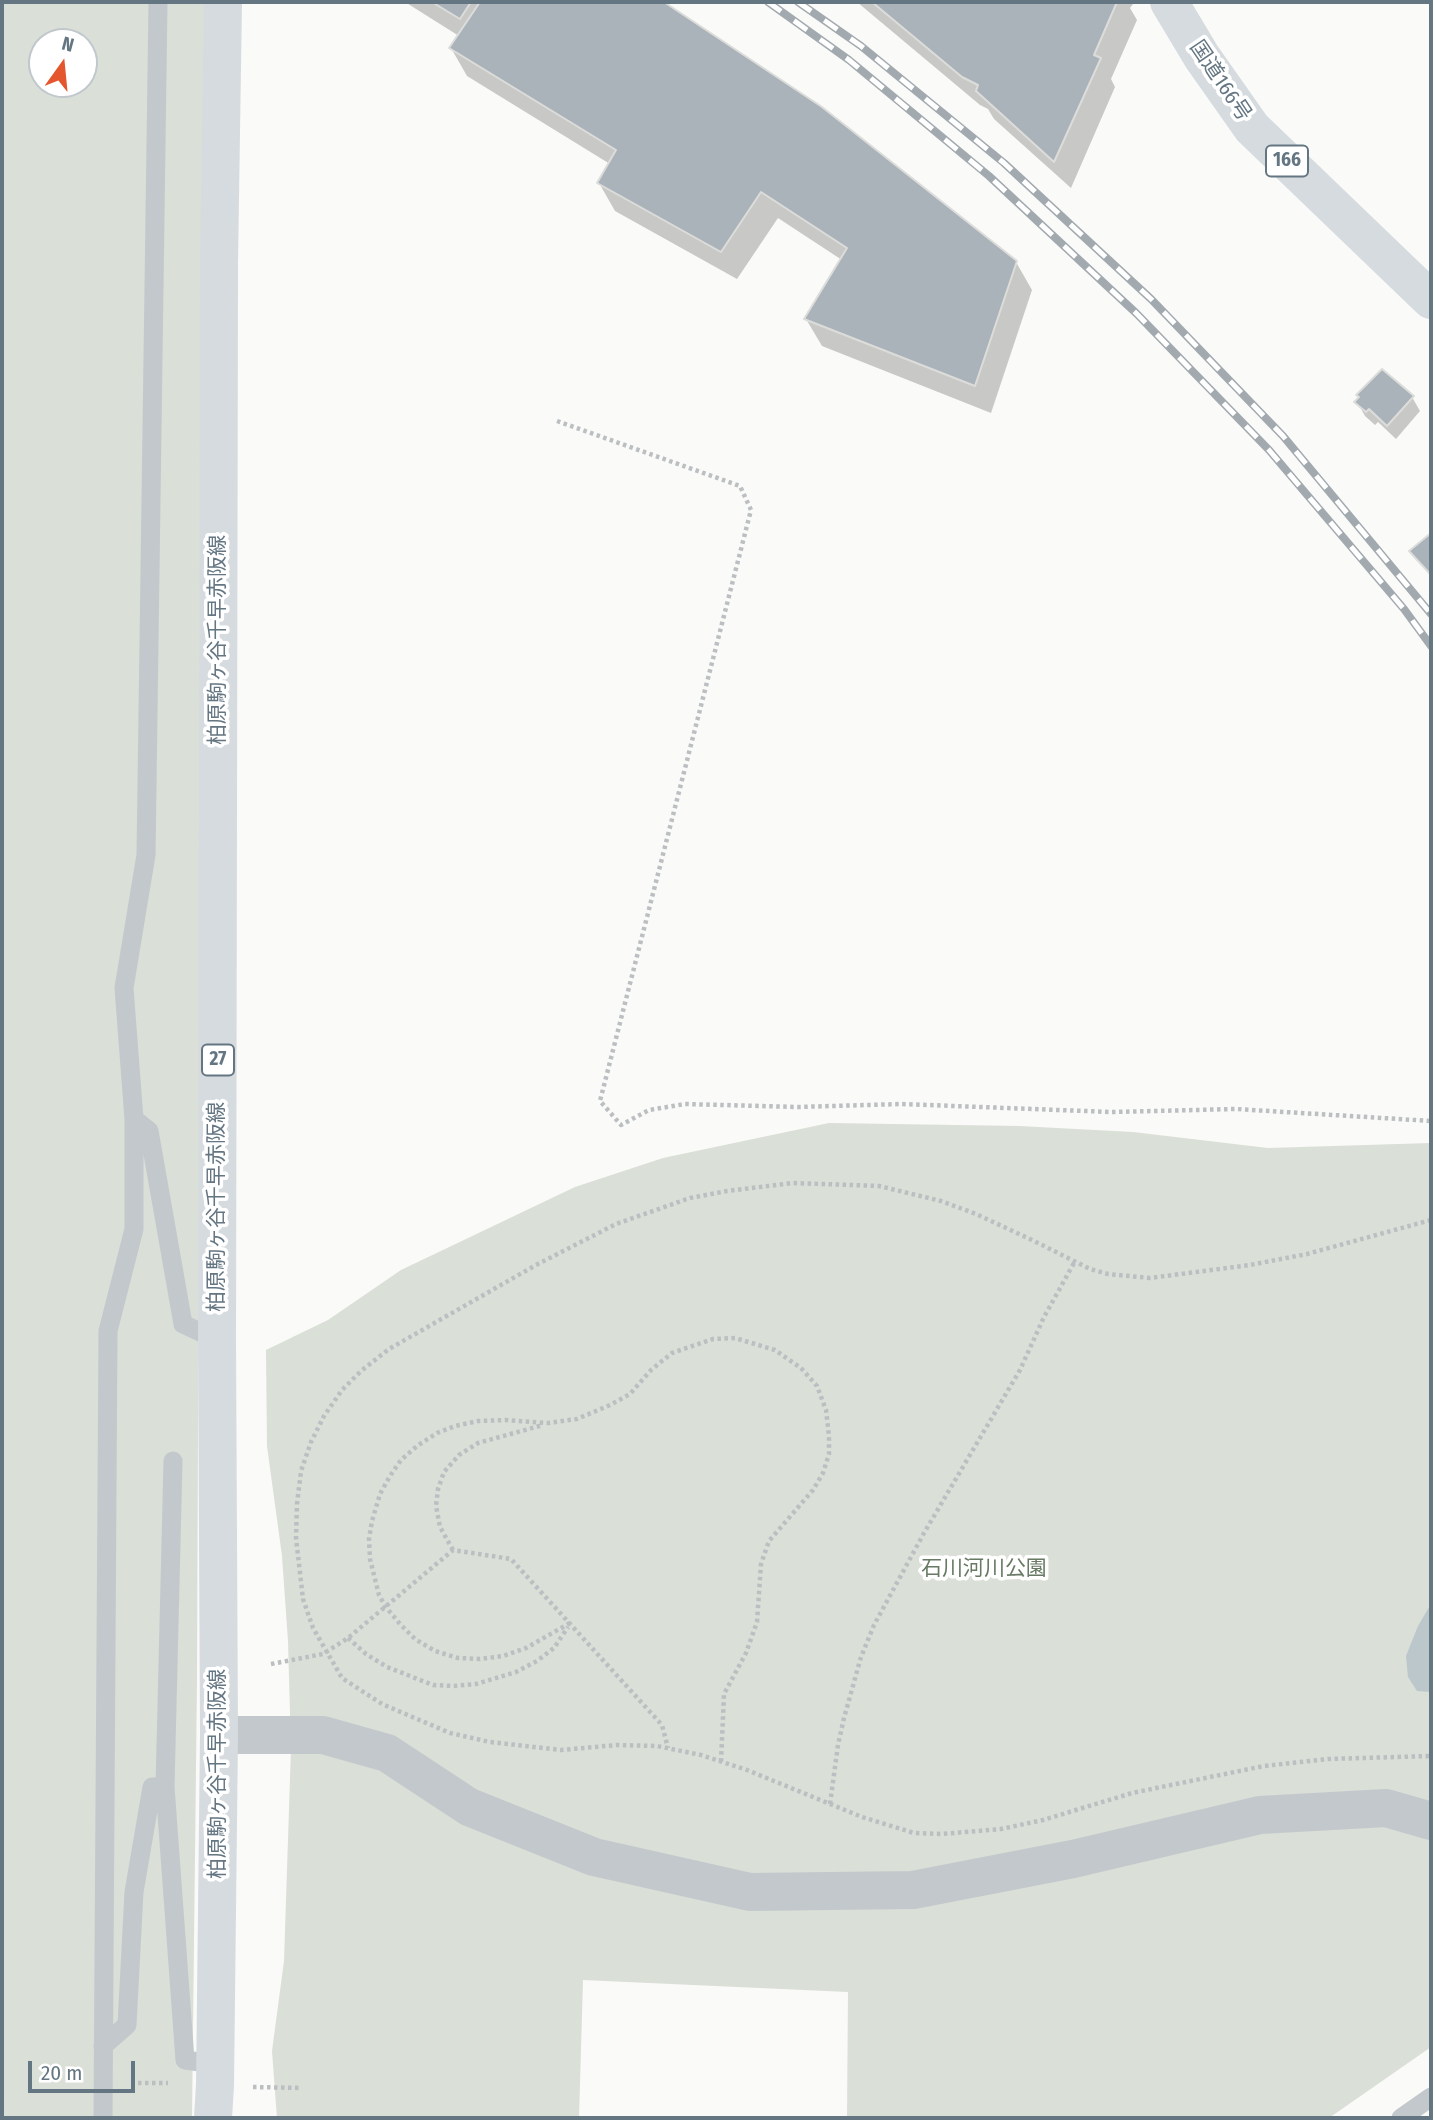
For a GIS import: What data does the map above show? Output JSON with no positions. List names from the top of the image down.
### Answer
{
  "streets": {
    "main road": [
      "国道166号",
      "166",
      "柏原駒ヶ谷千早赤阪線",
      "27"
    ]
  },
  "parks": ["石川河川公園"],
  "scale_bar": "20 m",
  "north": "top"
}
